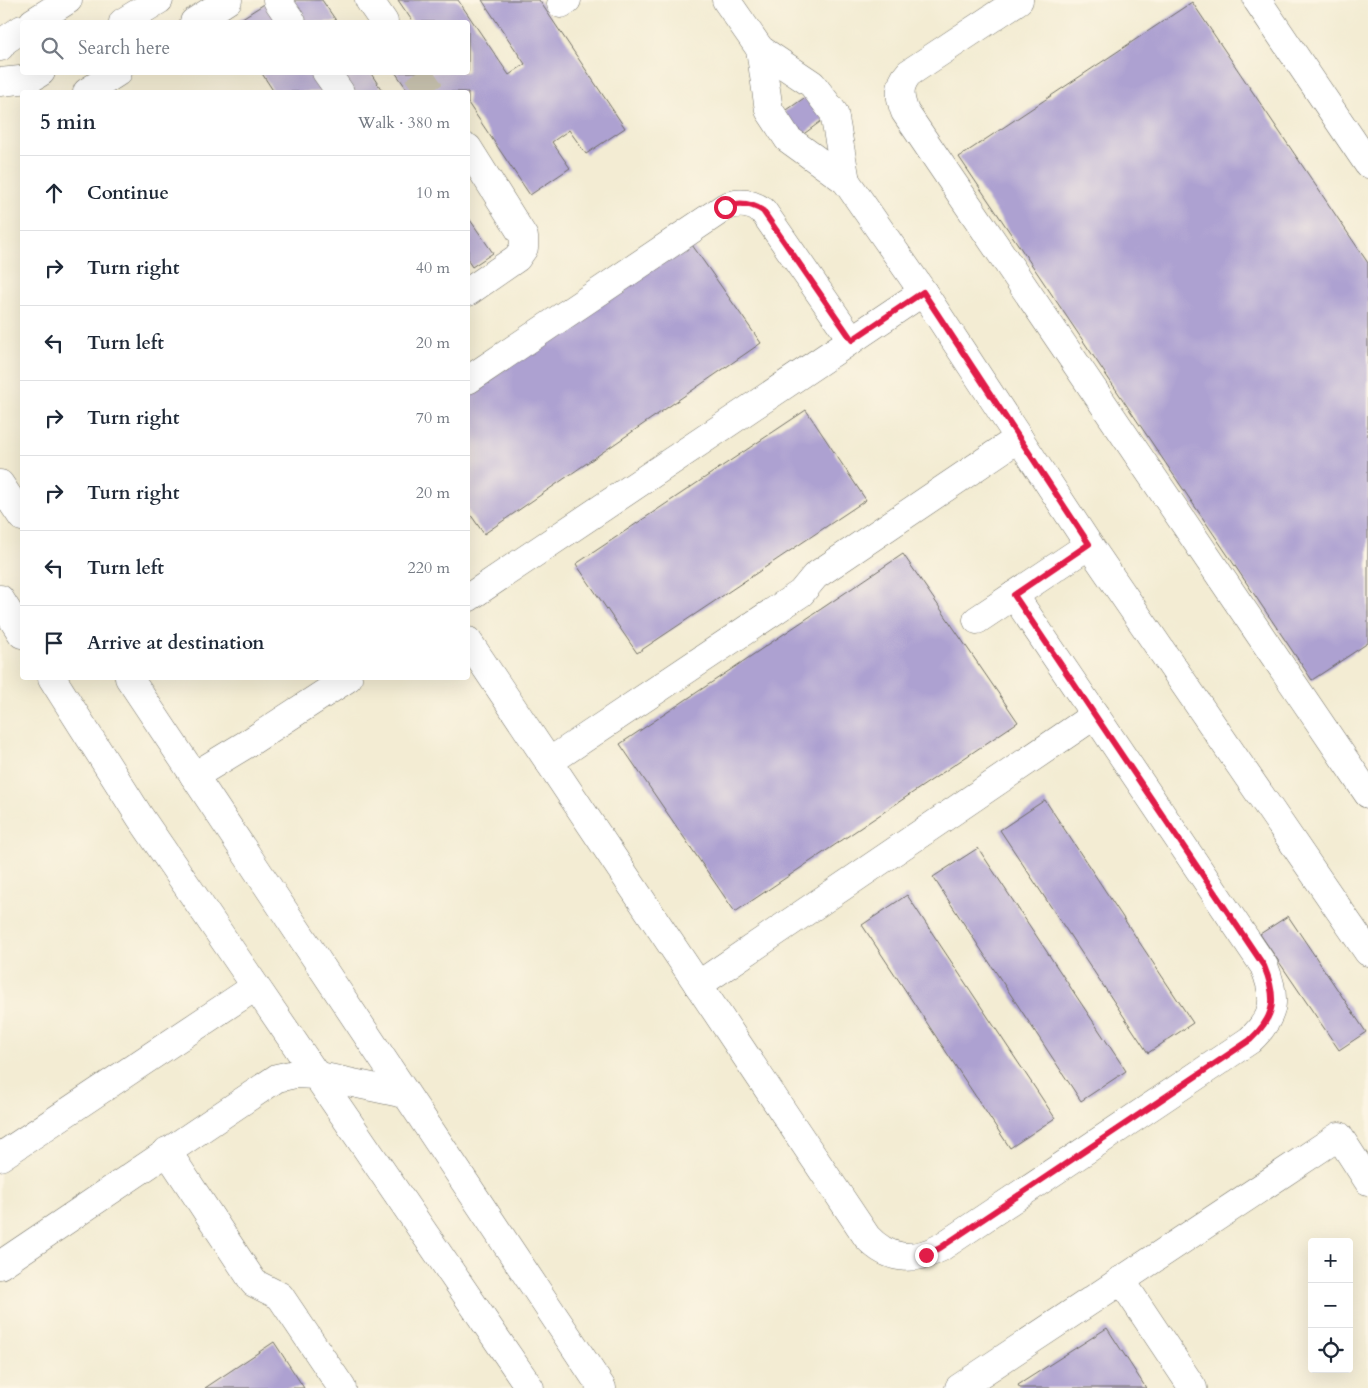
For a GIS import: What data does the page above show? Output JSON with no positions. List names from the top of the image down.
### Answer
{
  "page": {
    "search": "Search here",
    "heading": ["5 min", "Walk · 380 m"],
    "list": [
      ["Continue", "10 m"],
      ["Turn right", "40 m"],
      ["Turn left", "20 m"],
      ["Turn right", "70 m"],
      ["Turn right", "20 m"],
      ["Turn left", "220 m"],
      "Arrive at destination"
    ],
    "map_buttons": ["+", "−"]
  }
}
